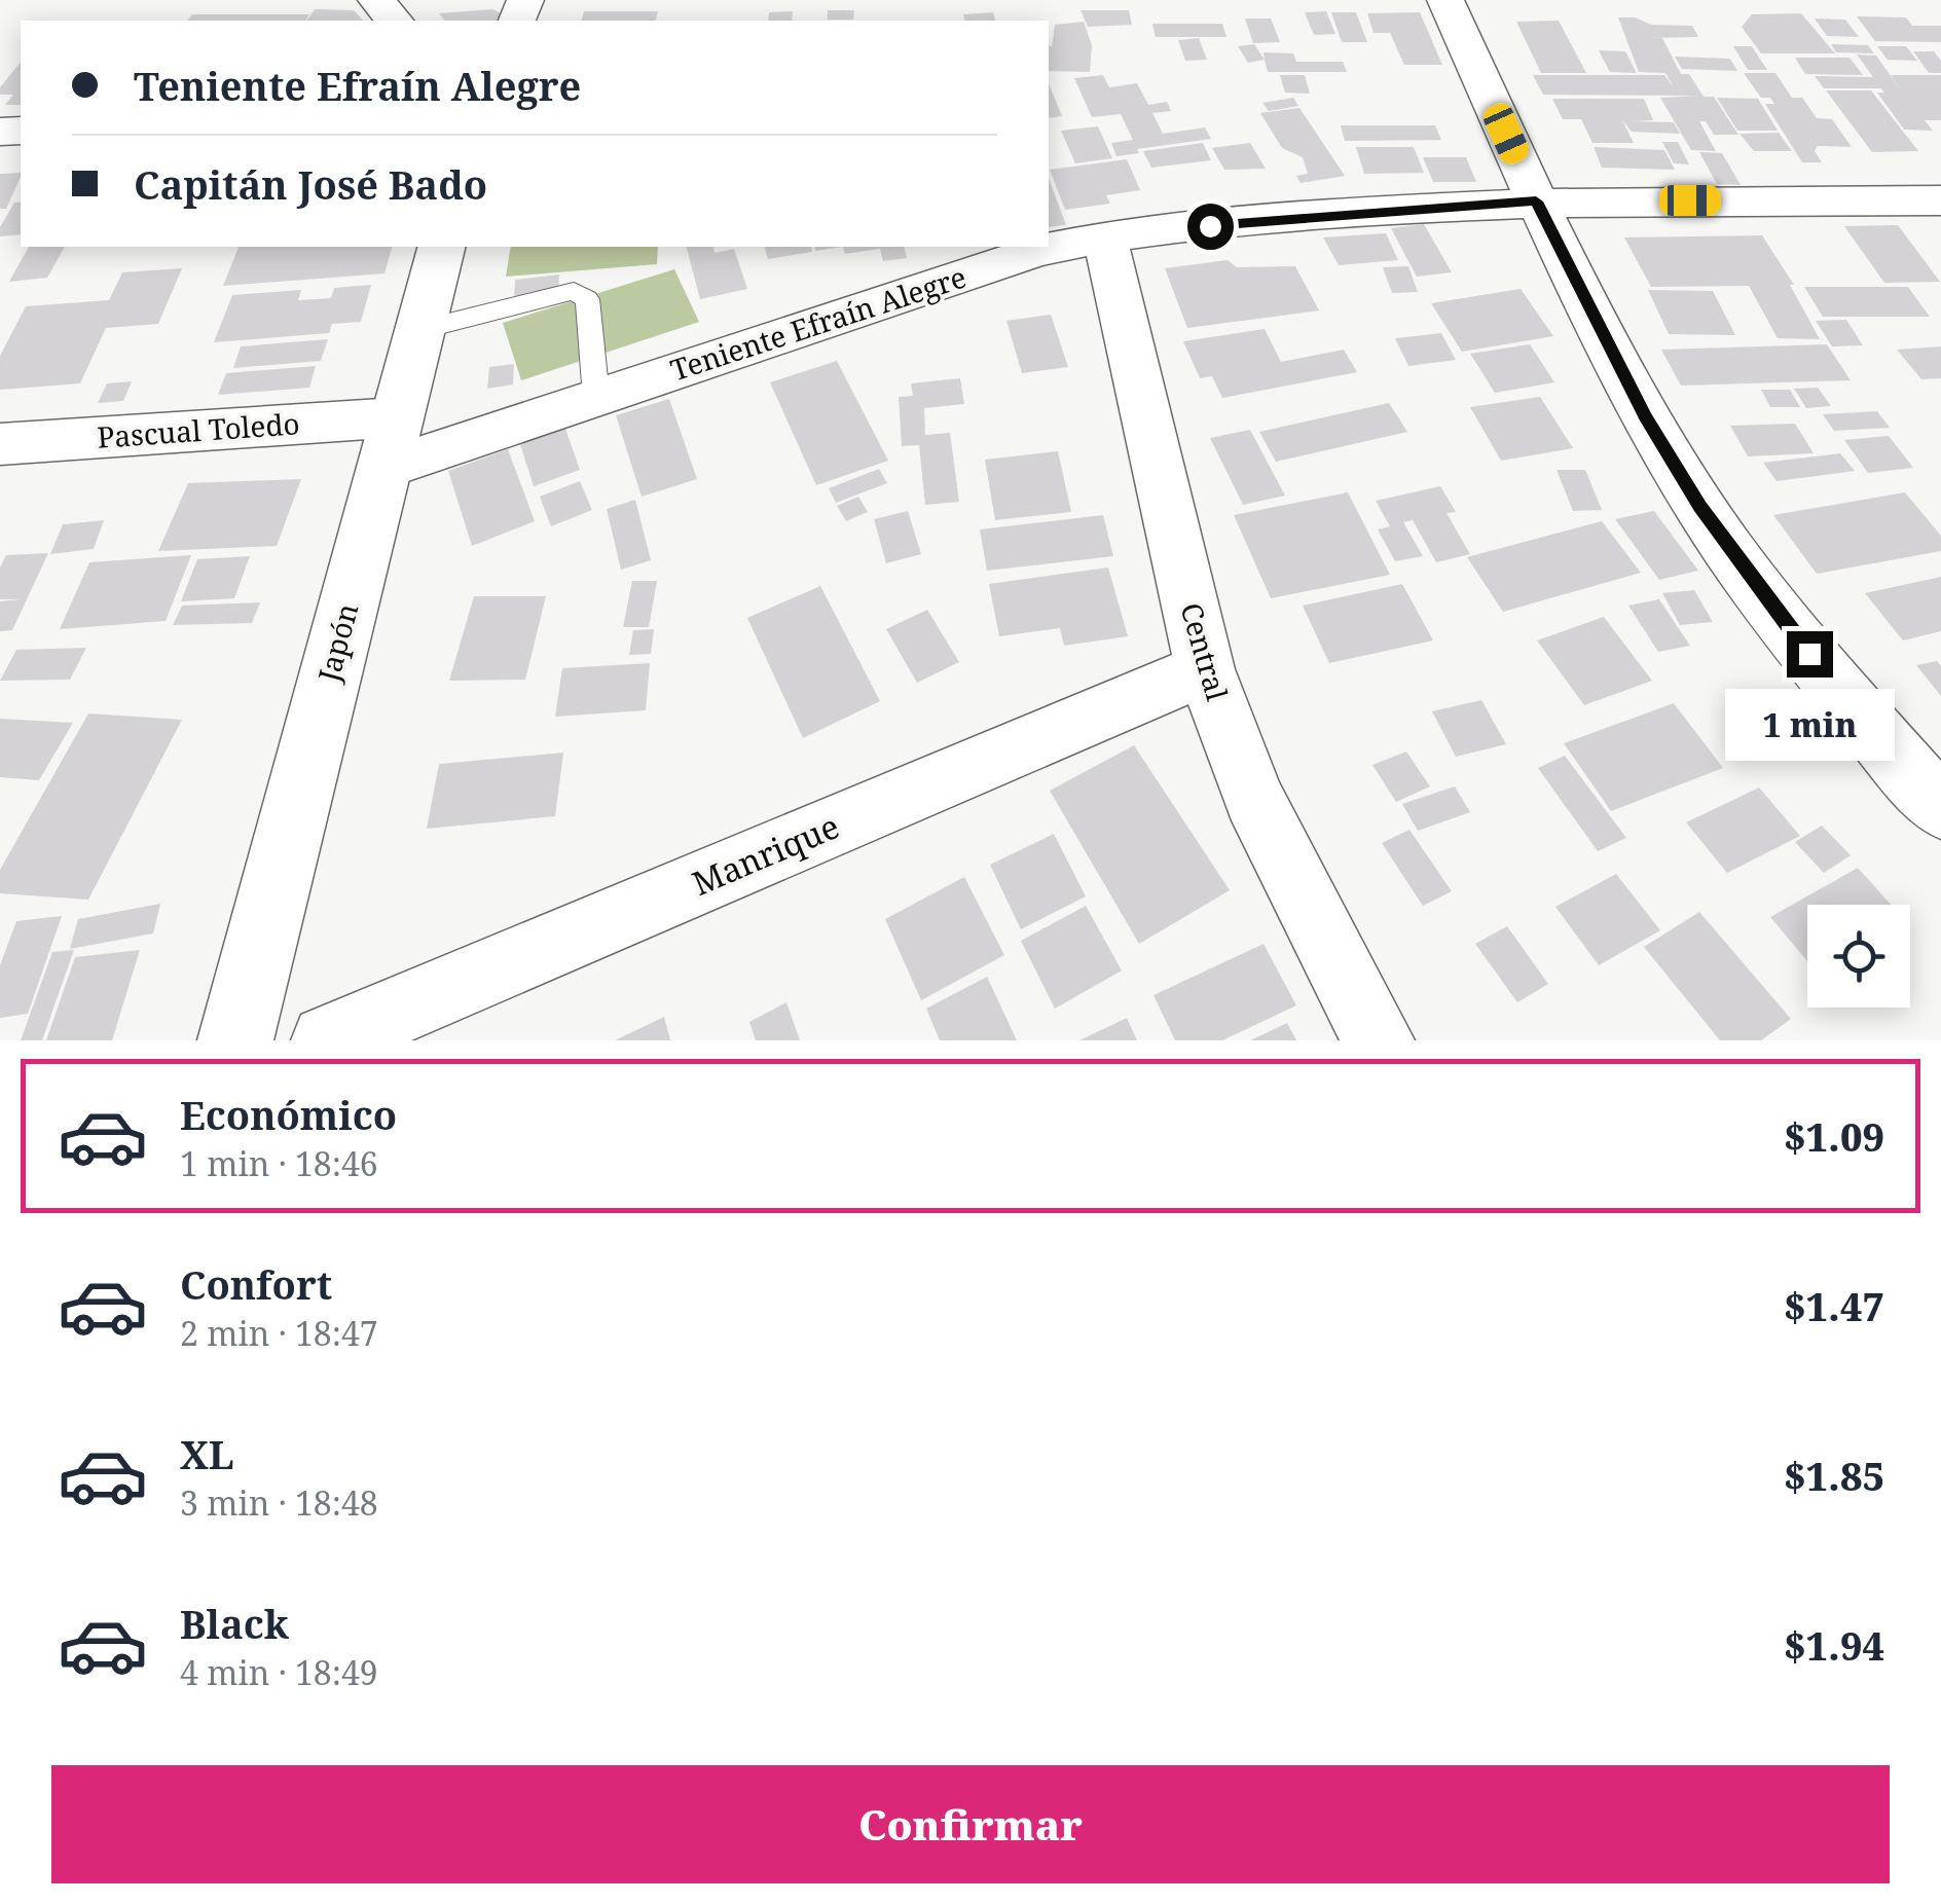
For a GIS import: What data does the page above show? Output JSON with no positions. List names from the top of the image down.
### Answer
{
  "streets": {
    "street": [
      "Teniente Efraín Alegre",
      "Pascual Toledo",
      "Japón",
      "Central",
      "Manrique"
    ]
  },
  "crossings": [
    ["Teniente Efraín Alegre", "Pascual Toledo"],
    ["Teniente Efraín Alegre", "Japón"],
    ["Teniente Efraín Alegre", "Central"],
    ["Pascual Toledo", "Japón"],
    ["Central", "Manrique"]
  ],
  "page": {
    "banner": ["Teniente Efraín Alegre", "Capitán José Bado"],
    "bubble": "1 min",
    "list": [
      {
        "name": "Económico",
        "note": "1 min · 18:46",
        "value": "$1.09"
      },
      {
        "name": "Confort",
        "note": "2 min · 18:47",
        "value": "$1.47"
      },
      {
        "name": "XL",
        "note": "3 min · 18:48",
        "value": "$1.85"
      },
      {
        "name": "Black",
        "note": "4 min · 18:49",
        "value": "$1.94"
      }
    ],
    "buttons": "Confirmar"
  }
}
